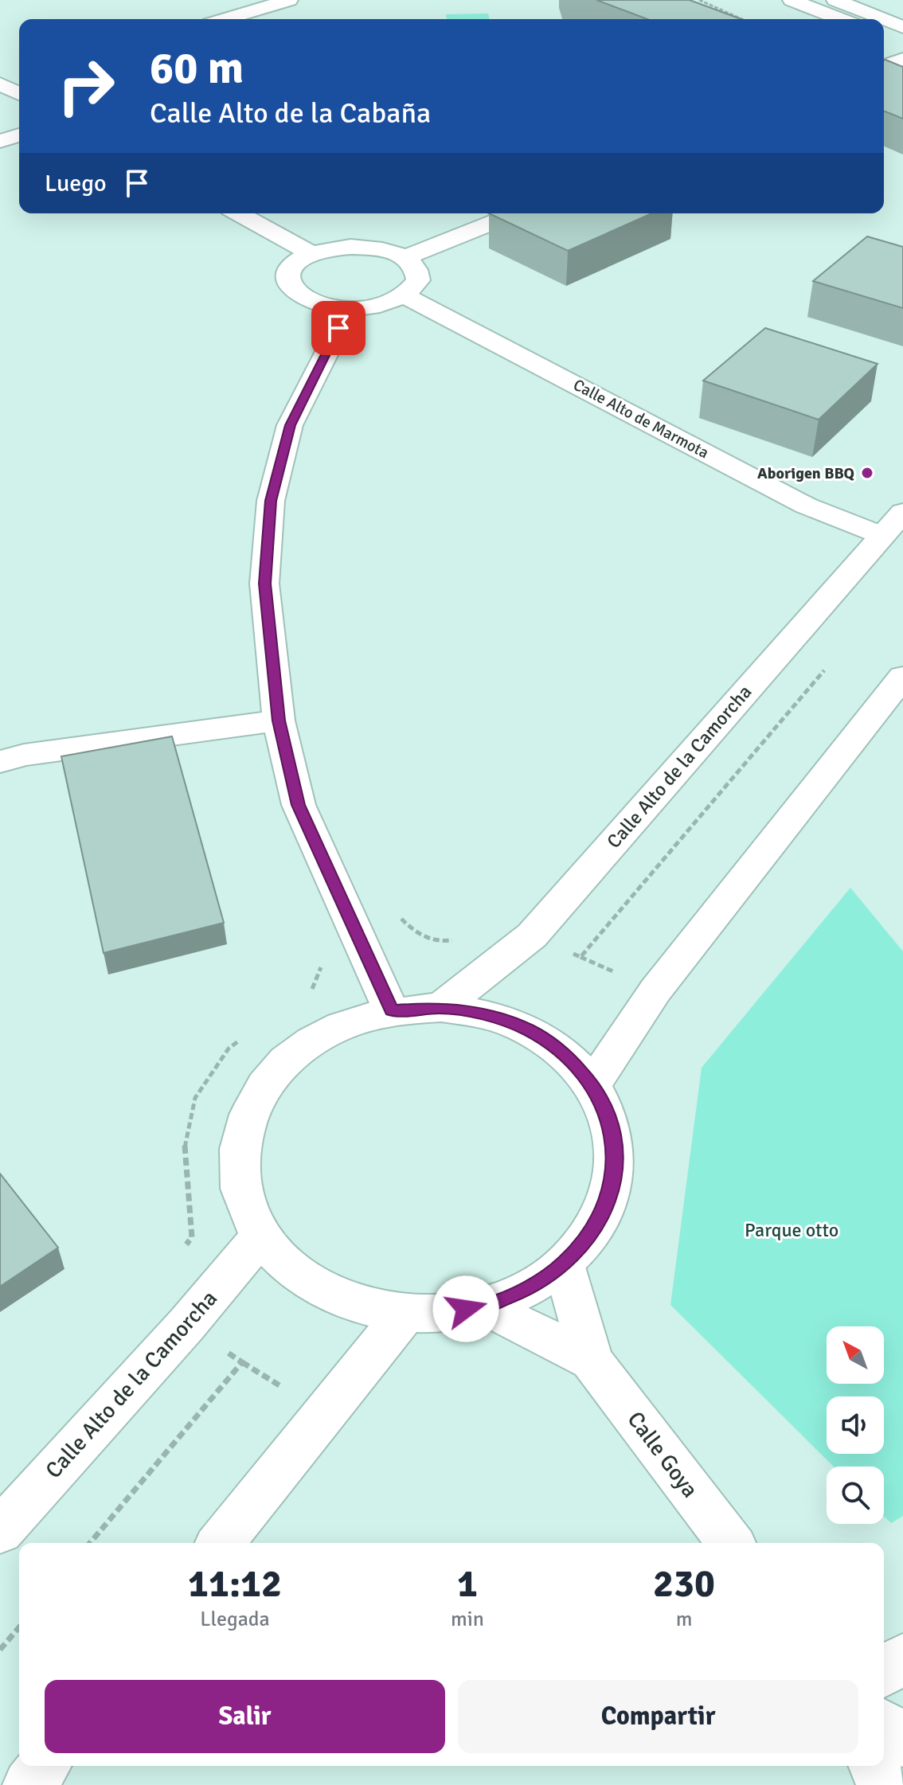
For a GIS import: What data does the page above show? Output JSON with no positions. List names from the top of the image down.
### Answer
{
  "streets": {
    "street": ["Calle Alto de Marmota", "Calle Alto de la Camorcha", "Calle Goya"]
  },
  "crossings": [
    ["Calle Alto de Marmota", "Calle Alto de la Camorcha"]
  ],
  "parks": ["Parque otto"],
  "places": ["Aborigen BBQ"],
  "north": "top left",
  "page": {
    "turn": ["60 m", "Calle Alto de la Cabaña"],
    "then": "Luego",
    "eta": [
      "11:12",
      "Llegada",
      "1",
      "min",
      "230",
      "m"
    ],
    "buttons": ["Salir", "Compartir"]
  }
}
